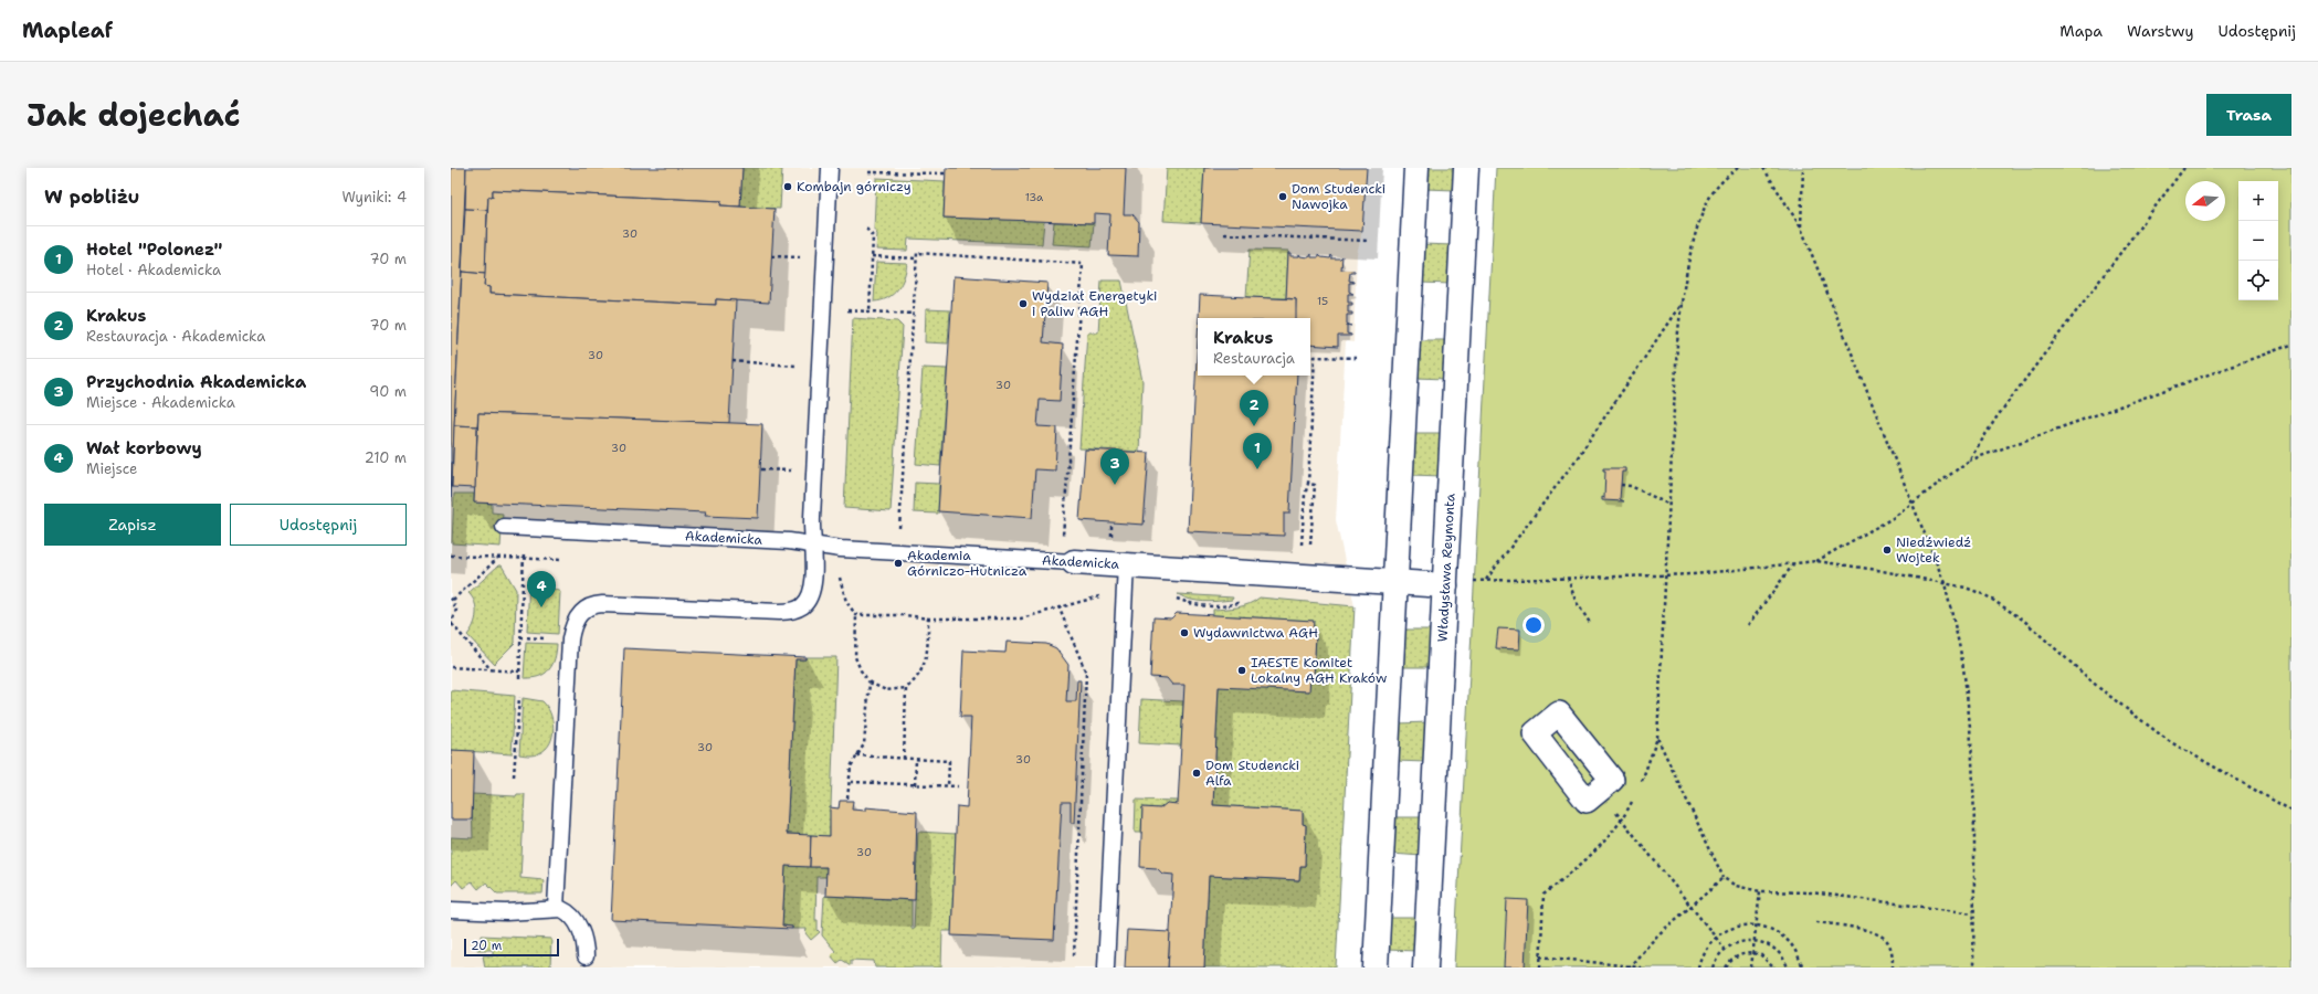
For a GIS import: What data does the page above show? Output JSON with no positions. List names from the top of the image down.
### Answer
{
  "streets": {
    "street": ["Akademicka", "Władysława Reymonta"]
  },
  "crossings": [
    ["Akademicka", "Władysława Reymonta"]
  ],
  "places": [
    "Kombajn górniczy",
    "Dom Studencki Nawojka",
    "Wydział Energetyki i Paliw AGH",
    "Niedźwiedź Wojtek",
    "Akademia Górniczo-Hutnicza",
    "Wydawnictwa AGH",
    "IAESTE Komitet Lokalny AGH Kraków",
    "Dom Studencki Alfa"
  ],
  "house_numbers": [
    "13a",
    "30",
    "15",
    "30",
    "30",
    "30",
    "30",
    "30",
    "30"
  ],
  "scale_bar": "20 m",
  "north": "left",
  "page": {
    "header": "Mapleaf",
    "nav": ["Mapa", "Warstwy", "Udostępnij"],
    "title": "Jak dojechać",
    "buttons": [
      "Trasa",
      ["Zapisz", "Udostępnij"]
    ],
    "heading": ["W pobliżu", "Wyniki: 4"],
    "map_buttons": ["+", "−"],
    "list": [
      {
        "mark": "1",
        "name": "Hotel \"Polonez\"",
        "note": "Hotel · Akademicka",
        "value": "70 m"
      },
      {
        "mark": "2",
        "name": "Krakus",
        "note": "Restauracja · Akademicka",
        "value": "70 m"
      },
      {
        "mark": "3",
        "name": "Przychodnia Akademicka",
        "note": "Miejsce · Akademicka",
        "value": "90 m"
      },
      {
        "mark": "4",
        "name": "Wał korbowy",
        "note": "Miejsce",
        "value": "210 m"
      }
    ],
    "popup": ["Krakus", "Restauracja"],
    "pins": [
      "2",
      "1",
      "3",
      "4"
    ],
    "scale": "20 m"
  }
}
